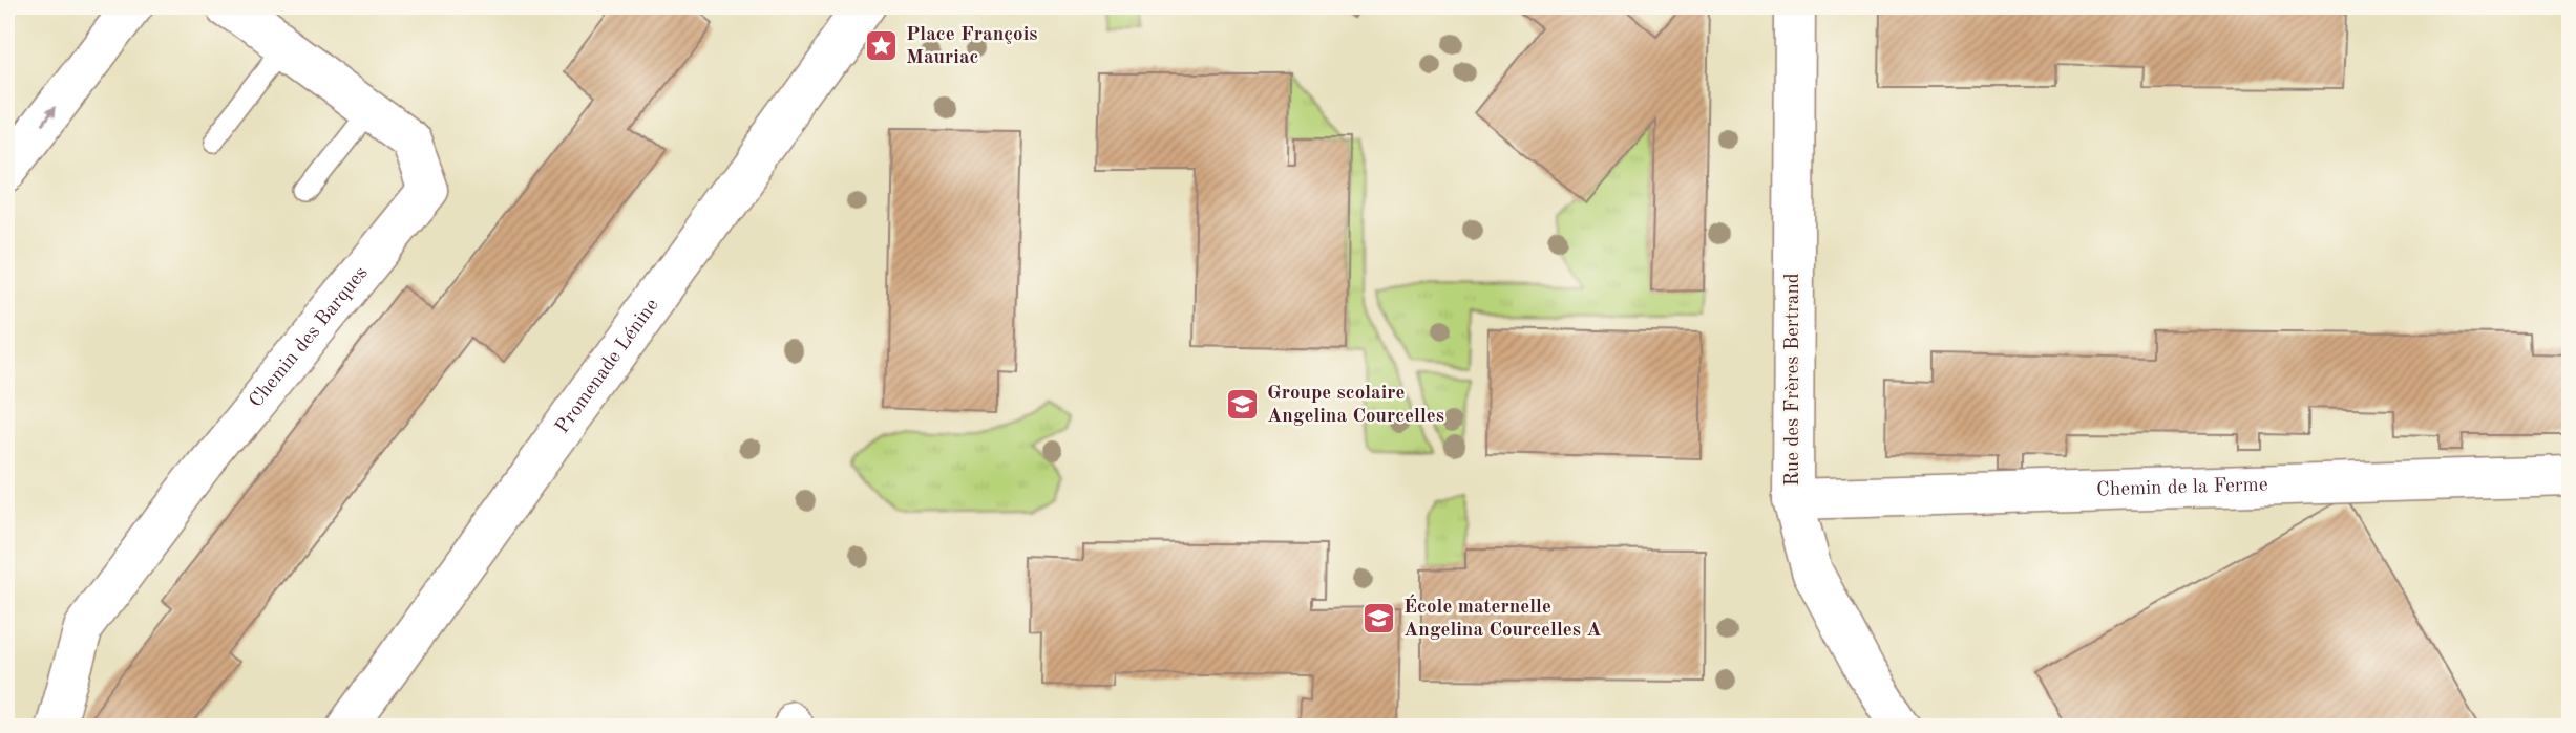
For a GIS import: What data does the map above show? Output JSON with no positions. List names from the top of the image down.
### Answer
{
  "streets": {
    "street": [
      "Chemin des Barques",
      "Promenade Lénine",
      "Rue des Frères Bertrand",
      "Chemin de la Ferme"
    ]
  },
  "crossings": [
    ["Rue des Frères Bertrand", "Chemin de la Ferme"]
  ],
  "places": {
    "place": ["Place François Mauriac"],
    "school or university": ["Groupe scolaire Angelina Courcelles", "École maternelle Angelina Courcelles A"]
  }
}
